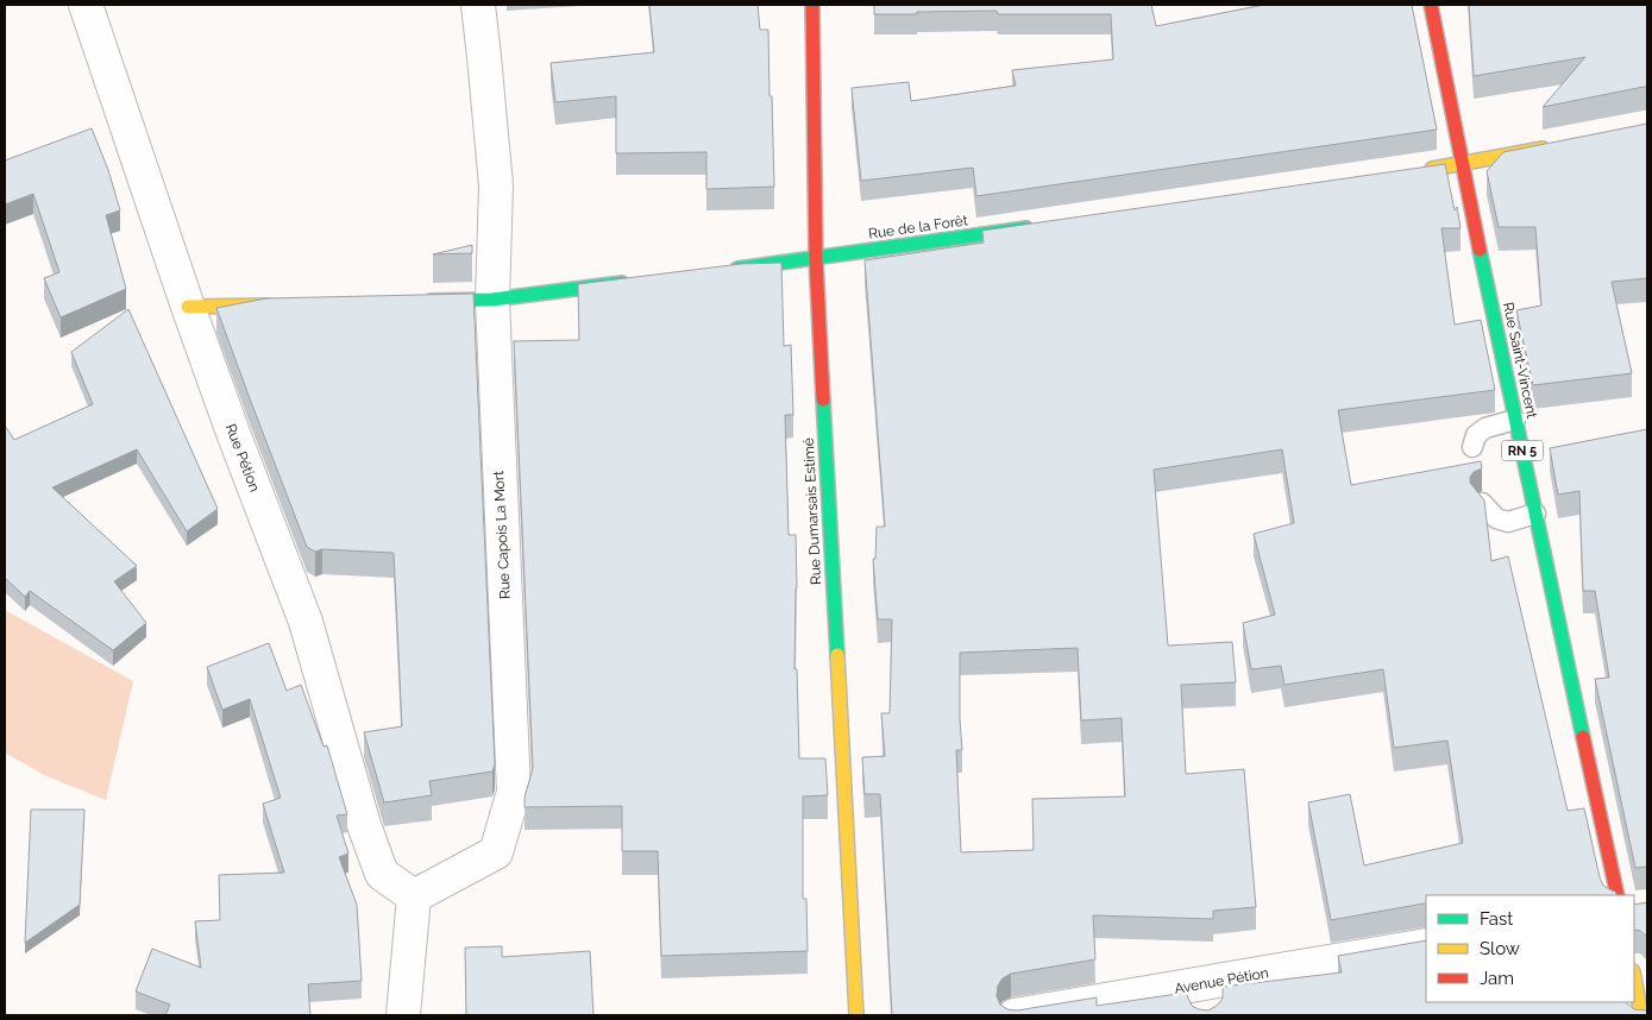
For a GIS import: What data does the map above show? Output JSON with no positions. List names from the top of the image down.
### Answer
{
  "streets": {
    "main road": [
      "Rue de la Forêt",
      "Rue Saint-Vincent",
      "RN 5",
      "Rue Dumarsais Estimé"
    ],
    "street": ["Rue Pétion", "Rue Capois La Mort", "Avenue Pétion"]
  },
  "crossings": [
    ["Rue de la Forêt", "Rue Dumarsais Estimé"],
    ["Rue Pétion", "Rue Capois La Mort"]
  ],
  "legend": ["Fast", "Slow", "Jam"]
}
